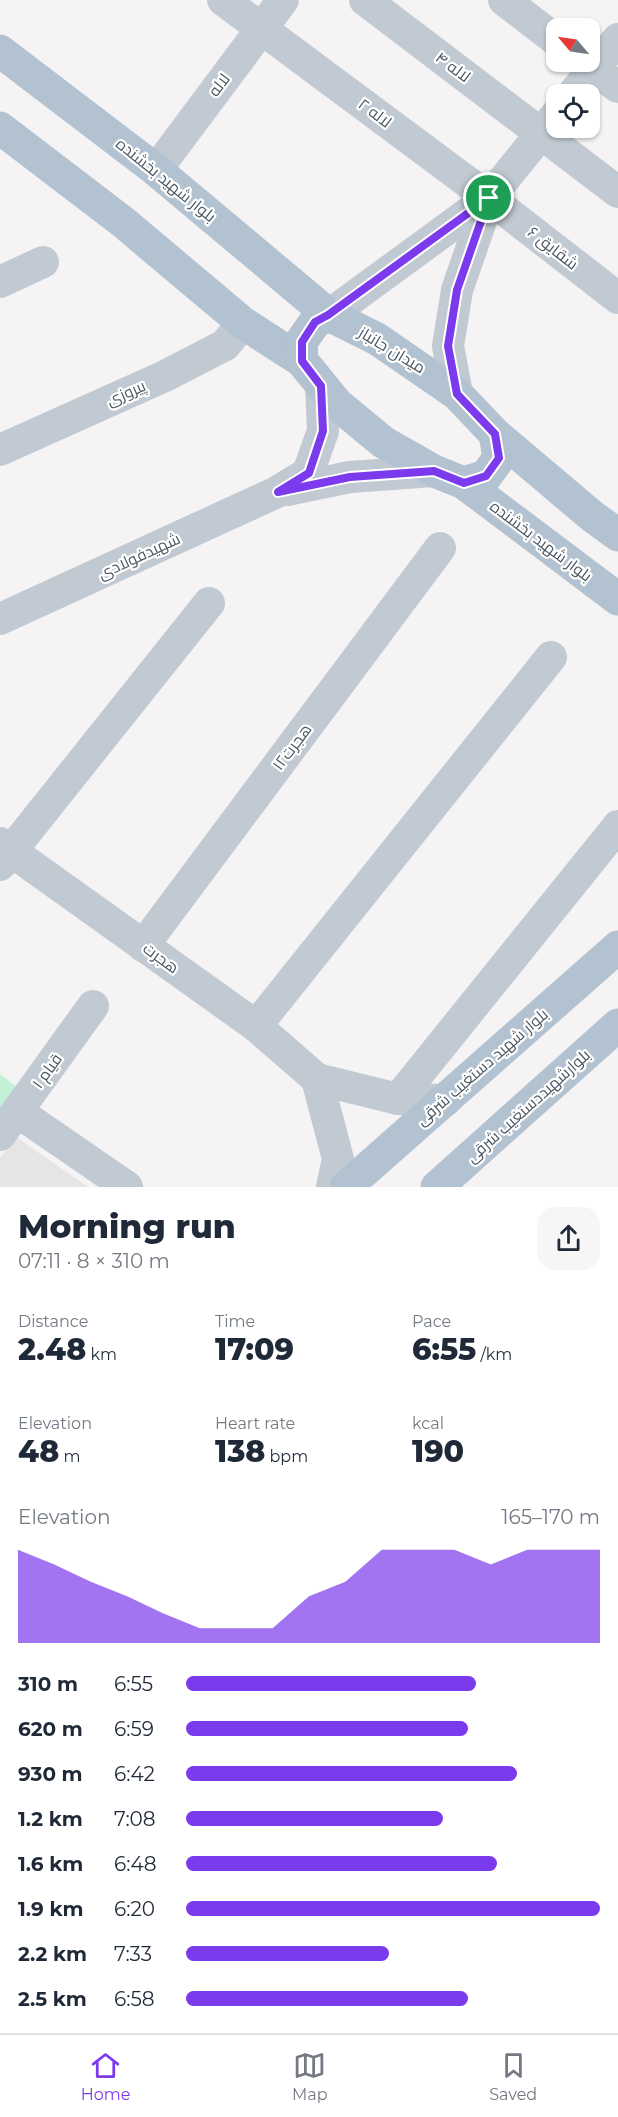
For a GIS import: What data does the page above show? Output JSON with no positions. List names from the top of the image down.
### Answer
{
  "streets": {
    "main road": [
      "بلوار شهید بخشنده",
      "میدان جانباز",
      "بلوار شهید دستغیب شرقی",
      "بلوارشهیددستغیب شرقی"
    ],
    "street": [
      "لاله ۴",
      "لاله",
      "لاله ۲",
      "شقایق ۶",
      "پیروزی",
      "شهیدفولادی",
      "هجرت۱۲",
      "هجرت",
      "قیام ۱"
    ]
  },
  "crossings": [
    ["لاله", "لاله ۲"],
    ["لاله", "بلوار شهید بخشنده"],
    ["لاله ۲", "شقایق ۶"],
    ["بلوار شهید بخشنده", "میدان جانباز"],
    ["هجرت۱۲", "هجرت"]
  ],
  "north": "top left",
  "page": {
    "heading": ["Morning run", "07:11 · 8 × 310 m"],
    "stats": [
      ["Distance", "2.48 km"],
      ["Time", "17:09"],
      ["Pace", "6:55 /km"],
      ["Elevation", "48 m"],
      ["Heart rate", "138 bpm"],
      ["kcal", "190"]
    ],
    "chart": ["Elevation", "165–170 m"],
    "list": [
      {
        "name": "310 m",
        "note": "6:55"
      },
      {
        "name": "620 m",
        "note": "6:59"
      },
      {
        "name": "930 m",
        "note": "6:42"
      },
      {
        "name": "1.2 km",
        "note": "7:08"
      },
      {
        "name": "1.6 km",
        "note": "6:48"
      },
      {
        "name": "1.9 km",
        "note": "6:20"
      },
      {
        "name": "2.2 km",
        "note": "7:33"
      },
      {
        "name": "2.5 km",
        "note": "6:58"
      }
    ],
    "tabs": ["Home", "Map", "Saved"]
  }
}
